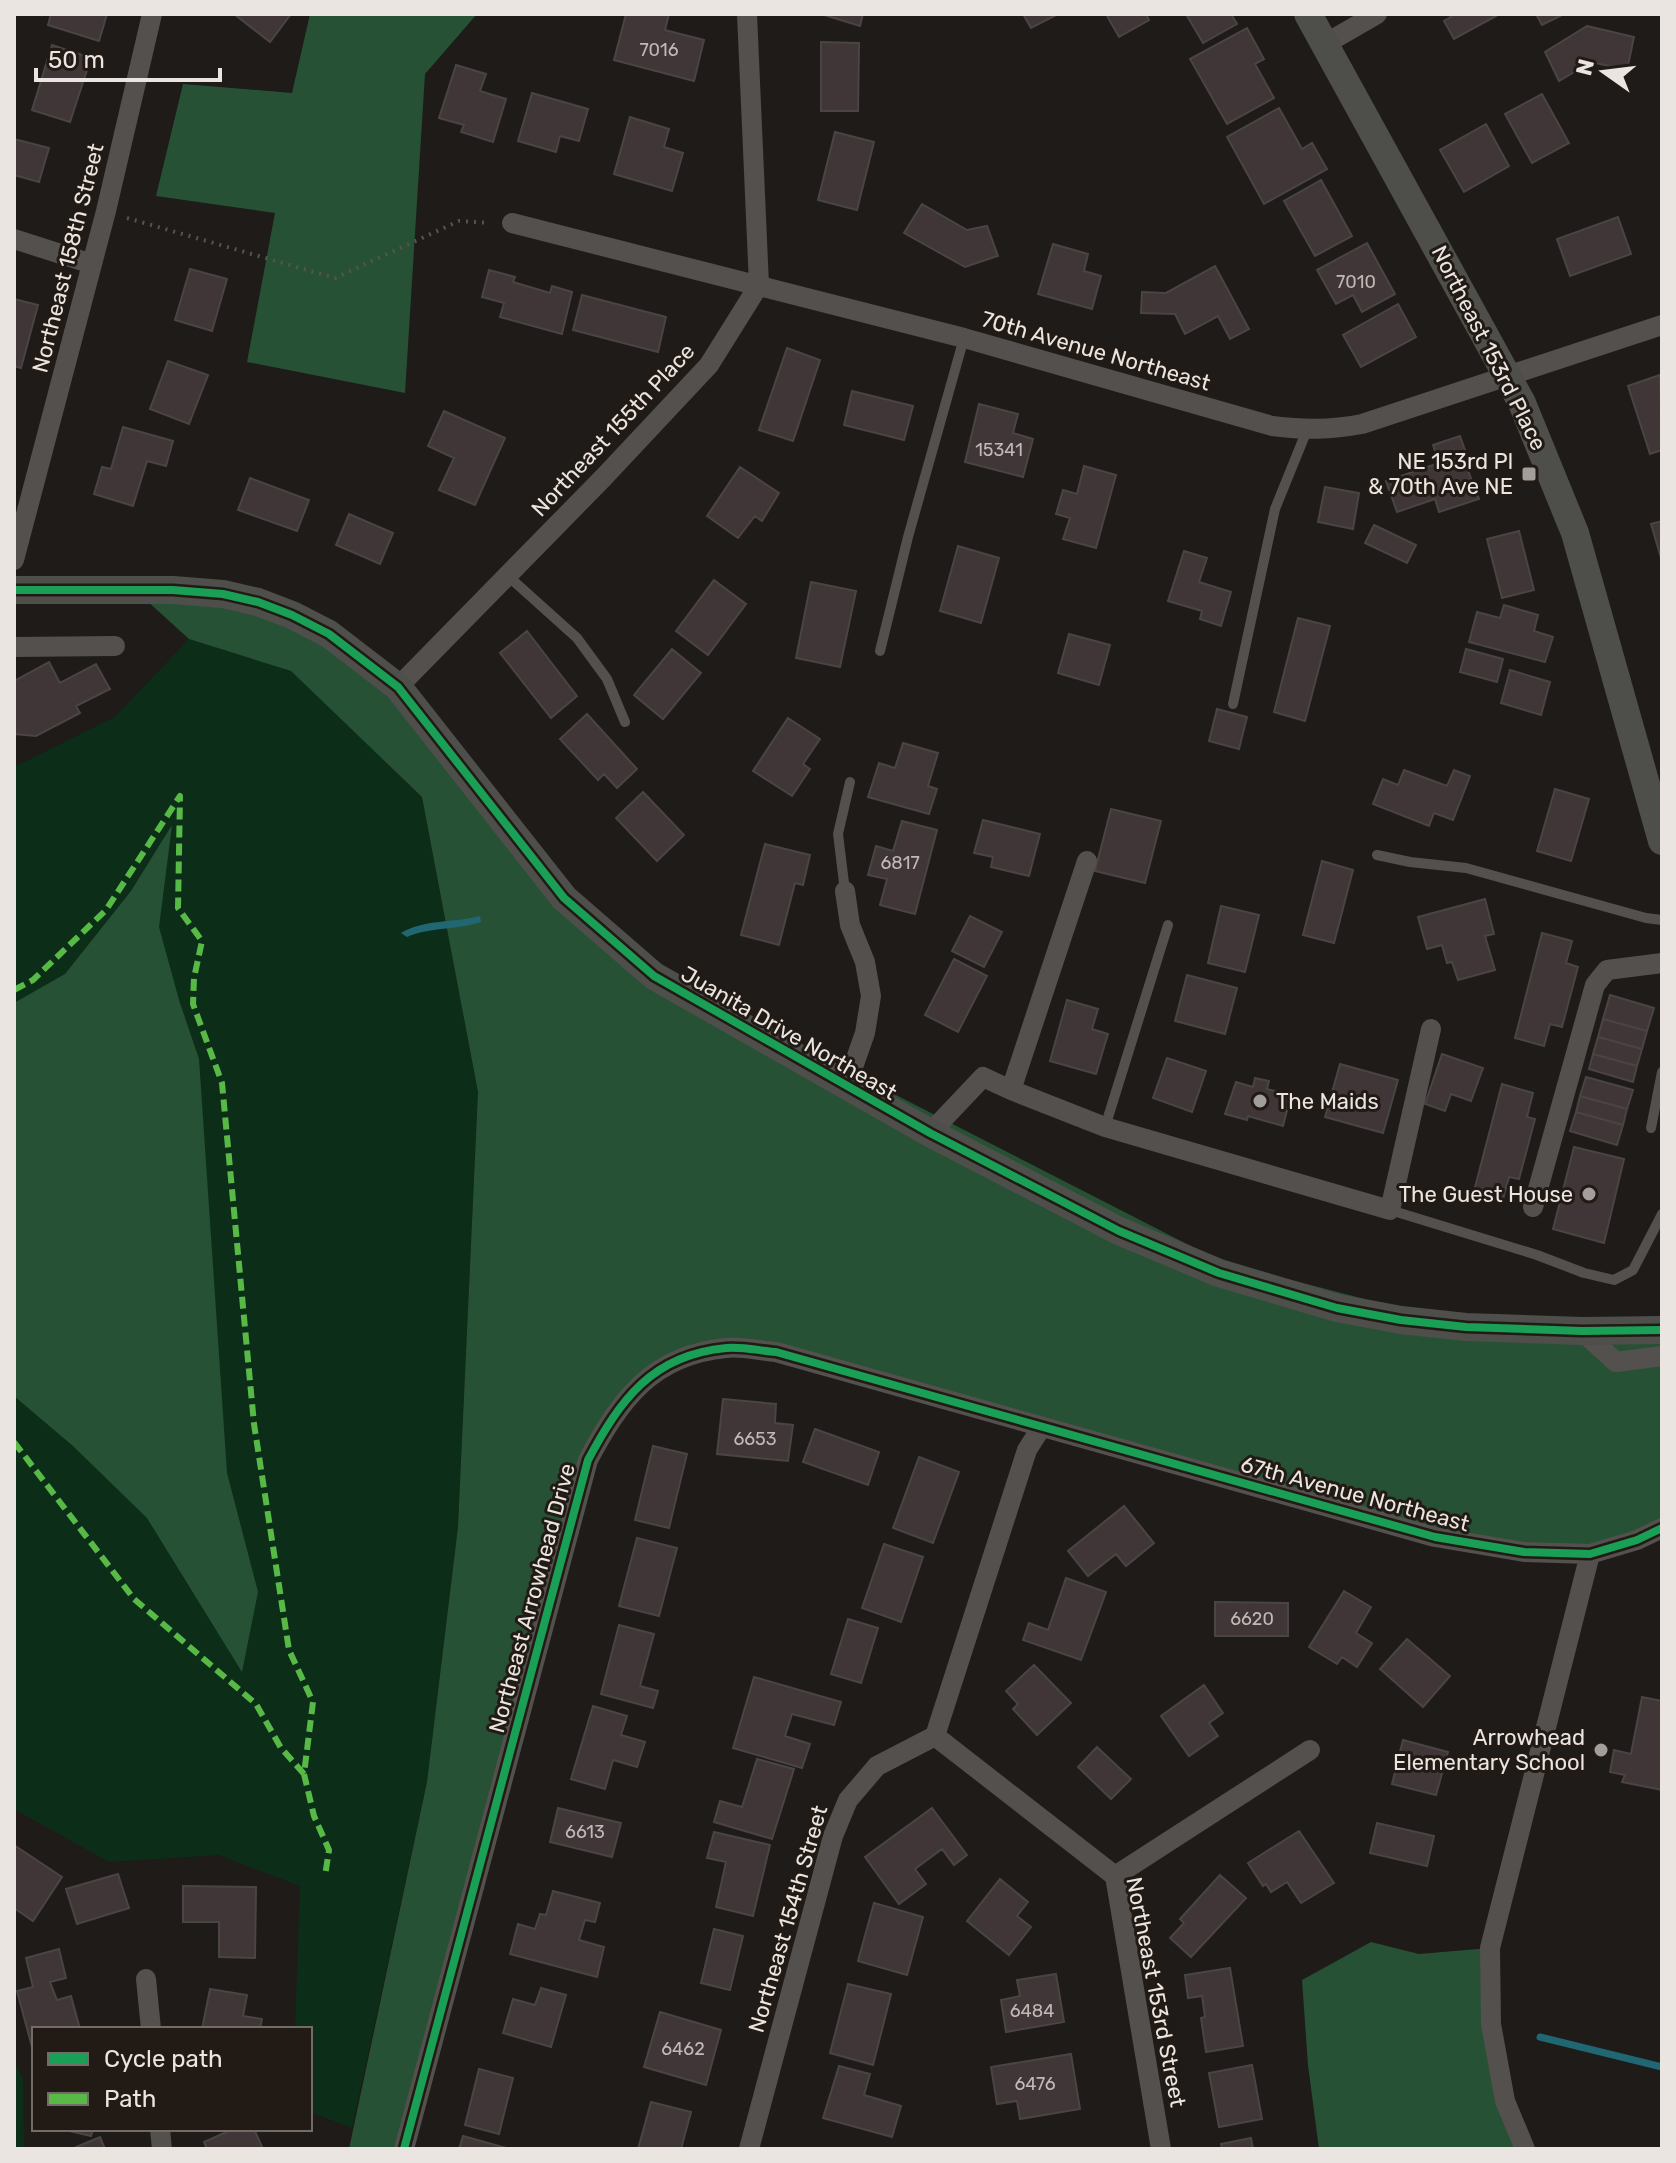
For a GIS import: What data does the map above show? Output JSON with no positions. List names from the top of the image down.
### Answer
{
  "streets": {
    "main road": ["Northeast 153rd Place", "Juanita Drive Northeast"],
    "street": [
      "Northeast 158th Street",
      "70th Avenue Northeast",
      "Northeast 155th Place",
      "67th Avenue Northeast",
      "Northeast Arrowhead Drive",
      "Northeast 154th Street",
      "Northeast 153rd Street"
    ]
  },
  "crossings": [
    ["Northeast 153rd Place", "70th Avenue Northeast"],
    ["70th Avenue Northeast", "Northeast 155th Place"],
    ["Northeast 155th Place", "Juanita Drive Northeast"],
    ["67th Avenue Northeast", "Northeast Arrowhead Drive"],
    ["Northeast 154th Street", "Northeast 153rd Street"]
  ],
  "places": {
    "transit": ["NE 153rd Pl & 70th Ave NE"],
    "other": ["The Maids", "The Guest House", "Arrowhead Elementary School"]
  },
  "house_numbers": [
    "7016",
    "7010",
    "15341",
    "6817",
    "6653",
    "6620",
    "6613",
    "6484",
    "6462",
    "6476"
  ],
  "legend": ["Cycle path", "Path"],
  "scale_bar": "50 m",
  "north": "left"
}
